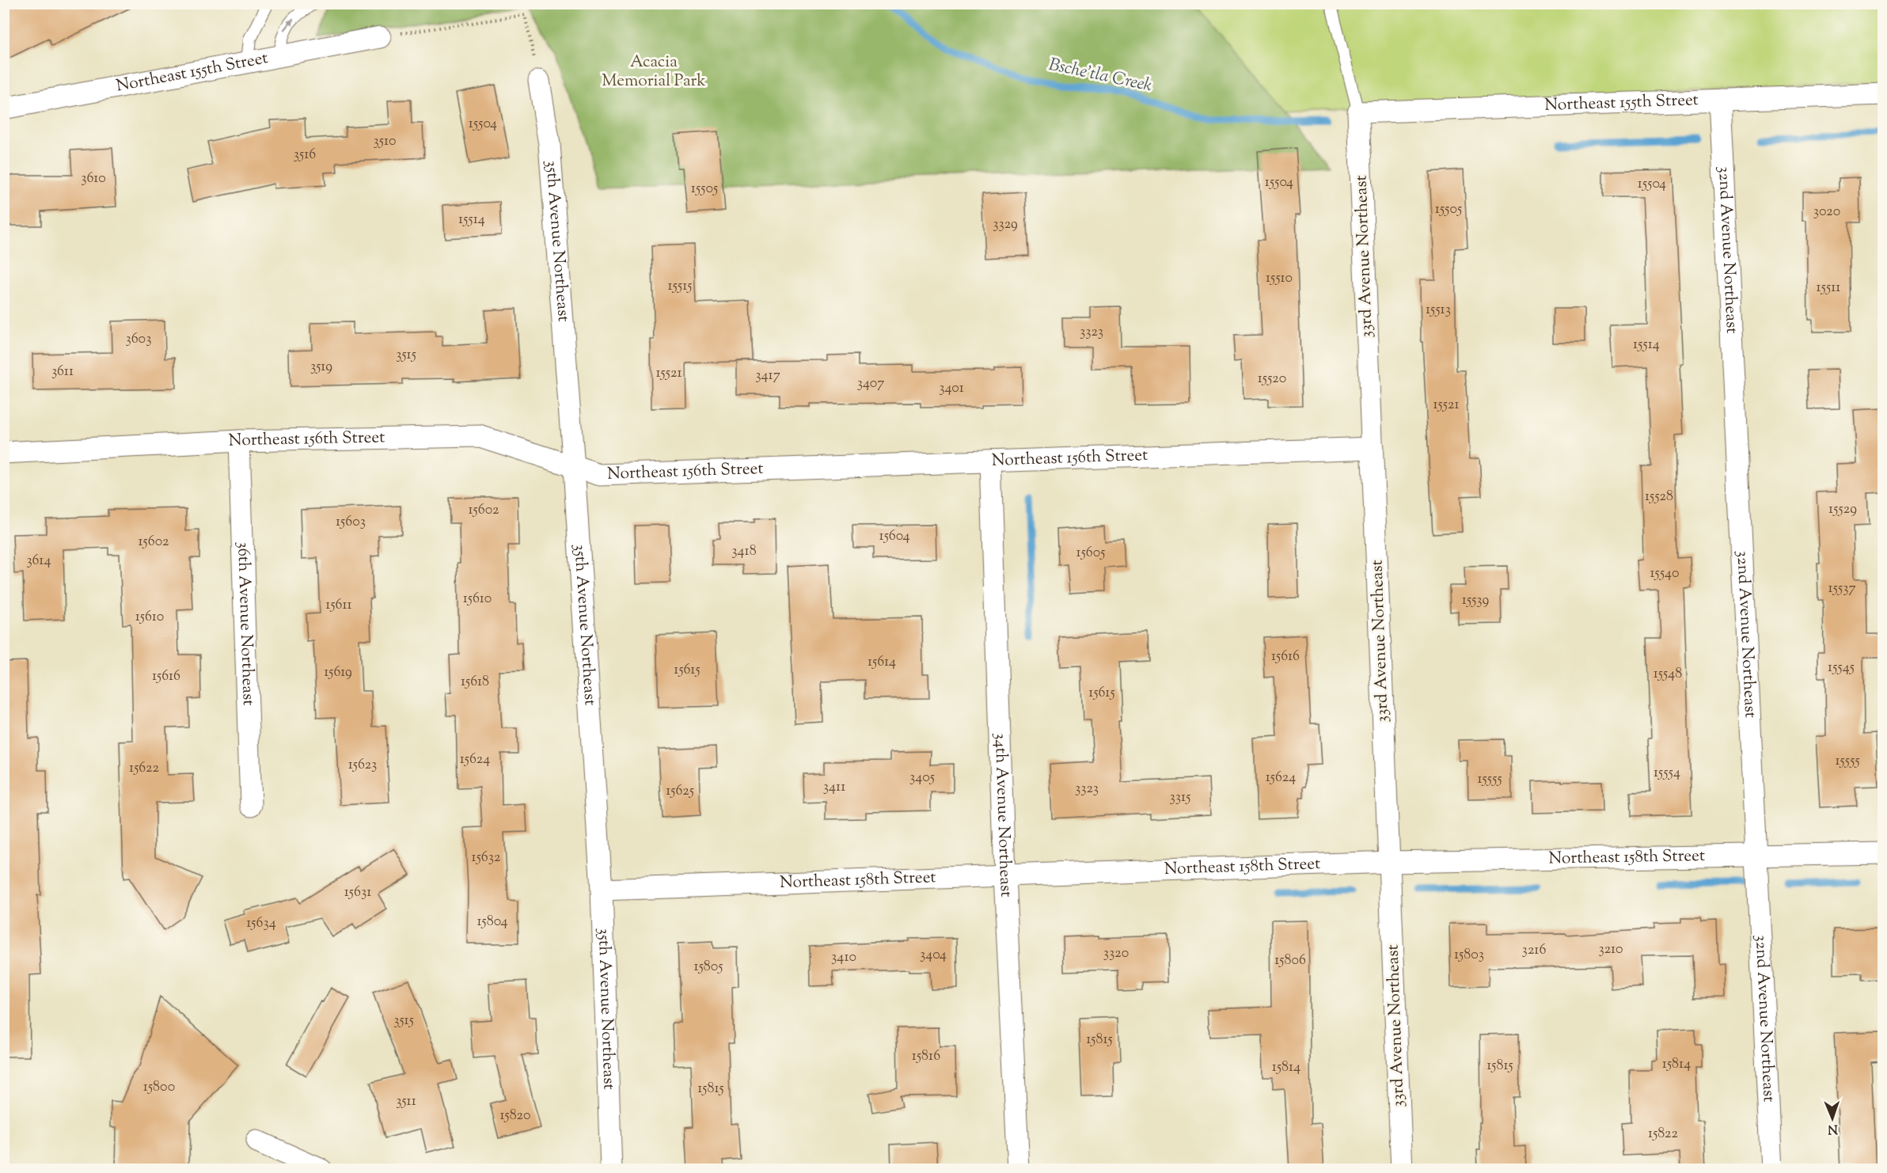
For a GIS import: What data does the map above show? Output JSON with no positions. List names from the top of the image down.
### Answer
{
  "streets": {
    "street": [
      "Northeast 155th Street",
      "35th Avenue Northeast",
      "32nd Avenue Northeast",
      "33rd Avenue Northeast",
      "Northeast 156th Street",
      "36th Avenue Northeast",
      "34th Avenue Northeast",
      "Northeast 158th Street"
    ]
  },
  "crossings": [
    ["Northeast 155th Street", "32nd Avenue Northeast"],
    ["Northeast 155th Street", "33rd Avenue Northeast"],
    ["35th Avenue Northeast", "Northeast 156th Street"],
    ["35th Avenue Northeast", "Northeast 158th Street"],
    ["32nd Avenue Northeast", "Northeast 158th Street"],
    ["33rd Avenue Northeast", "Northeast 156th Street"],
    ["33rd Avenue Northeast", "Northeast 158th Street"],
    ["Northeast 156th Street", "36th Avenue Northeast"],
    ["Northeast 156th Street", "34th Avenue Northeast"],
    ["34th Avenue Northeast", "Northeast 158th Street"]
  ],
  "water": ["Bsche'tla Creek"],
  "parks": ["Acacia Memorial Park"],
  "house_numbers": [
    "15504",
    "3510",
    "3516",
    "3610",
    "15504",
    "15504",
    "15505",
    "15505",
    "3020",
    "15514",
    "3329",
    "15510",
    "15515",
    "15511",
    "15513",
    "3323",
    "3603",
    "15514",
    "3515",
    "3519",
    "3611",
    "15521",
    "3417",
    "15520",
    "3407",
    "3401",
    "15521",
    "15528",
    "15529",
    "15602",
    "15603",
    "15604",
    "15602",
    "3418",
    "15605",
    "3614",
    "15540",
    "15537",
    "15610",
    "15539",
    "15611",
    "15610",
    "15616",
    "15614",
    "15545",
    "15615",
    "15619",
    "15548",
    "15616",
    "15618",
    "15615",
    "15624",
    "15555",
    "15623",
    "15622",
    "15554",
    "3405",
    "15624",
    "15555",
    "3411",
    "3323",
    "15625",
    "3315",
    "15632",
    "15631",
    "15804",
    "15634",
    "3210",
    "3216",
    "3320",
    "3404",
    "15803",
    "3410",
    "15806",
    "15805",
    "3515",
    "15815",
    "15816",
    "15814",
    "15815",
    "15814",
    "15800",
    "15815",
    "3511",
    "15820",
    "15822"
  ],
  "north": "bottom"
}
